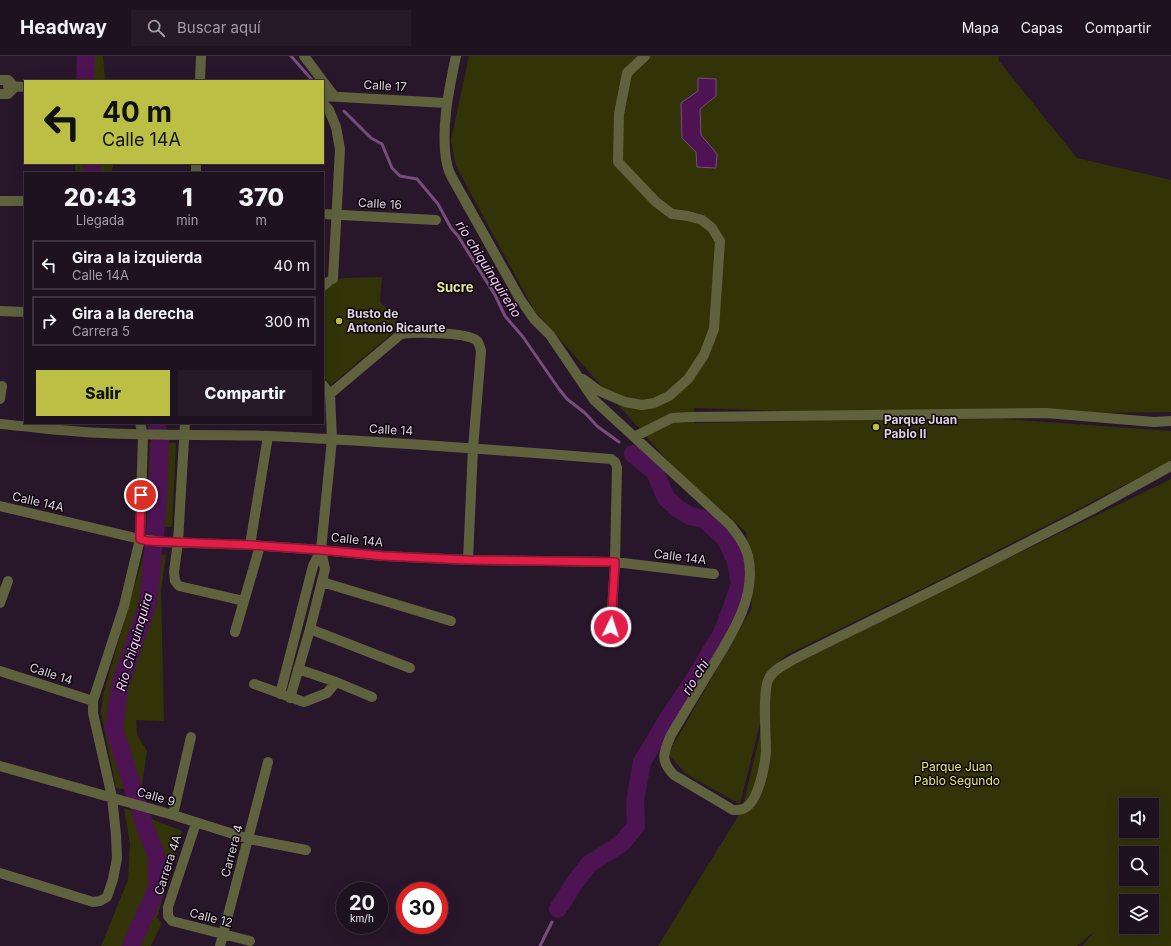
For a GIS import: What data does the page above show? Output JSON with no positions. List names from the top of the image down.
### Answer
{
  "streets": {
    "street": [
      "Calle 17",
      "Calle 16",
      "Calle 14",
      "Calle 14A",
      "Calle 9",
      "Carrera 4",
      "Carrera 4A",
      "Calle 12"
    ]
  },
  "crossings": [
    ["Calle 14", "Calle 14A"],
    ["Calle 9", "Carrera 4"],
    ["Calle 9", "Carrera 4A"],
    ["Carrera 4", "Calle 12"],
    ["Carrera 4A", "Calle 12"]
  ],
  "districts": ["Sucre"],
  "water": ["rio chiquinquireño", "Río Chiquinquira", "rio chi"],
  "parks": ["Parque Juan Pablo Segundo"],
  "places": ["Busto de Antonio Ricaurte", "Parque Juan Pablo II"],
  "page": {
    "header": "Headway",
    "search": "Buscar aquí",
    "nav": ["Mapa", "Capas", "Compartir"],
    "turn": ["40 m", "Calle 14A"],
    "eta": [
      "20:43",
      "Llegada",
      "1",
      "min",
      "370",
      "m"
    ],
    "list": [
      {
        "name": "Gira a la izquierda",
        "note": "Calle 14A",
        "value": "40 m"
      },
      {
        "name": "Gira a la derecha",
        "note": "Carrera 5",
        "value": "300 m"
      }
    ],
    "buttons": ["Salir", "Compartir"],
    "speed": "20 km/h",
    "limit": "30"
  }
}
